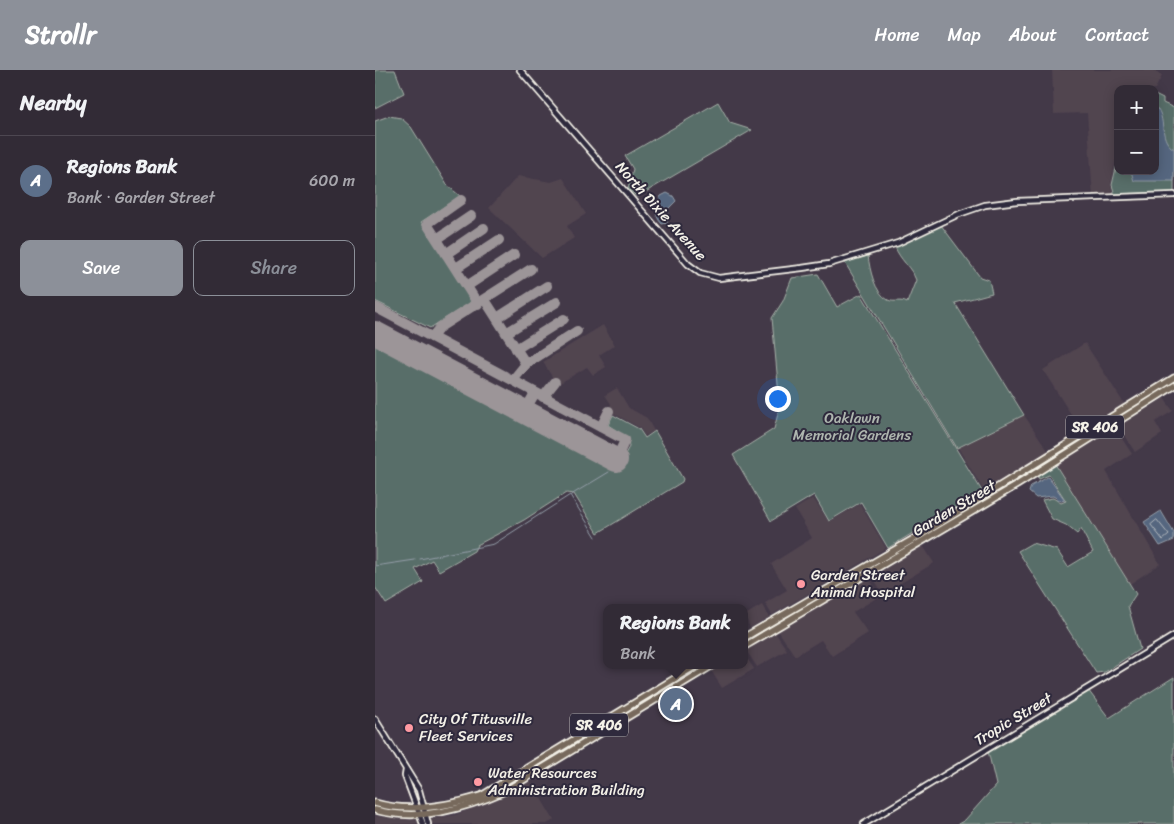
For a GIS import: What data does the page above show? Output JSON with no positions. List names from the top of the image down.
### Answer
{
  "streets": {
    "main road": ["SR 406", "Garden Street"],
    "street": ["North Dixie Avenue", "Tropic Street"]
  },
  "parks": ["Oaklawn Memorial Gardens"],
  "places": ["Garden Street Animal Hospital", "City Of Titusville Fleet Services", "Water Resources Administration Building"],
  "page": {
    "header": "Strollr",
    "nav": [
      "Home",
      "Map",
      "About",
      "Contact"
    ],
    "heading": "Nearby",
    "map_buttons": ["+", "−"],
    "list": [
      {
        "mark": "A",
        "name": "Regions Bank",
        "note": "Bank · Garden Street",
        "value": "600 m"
      }
    ],
    "buttons": ["Save", "Share"],
    "popup": ["Regions Bank", "Bank"],
    "pins": "A"
  }
}
